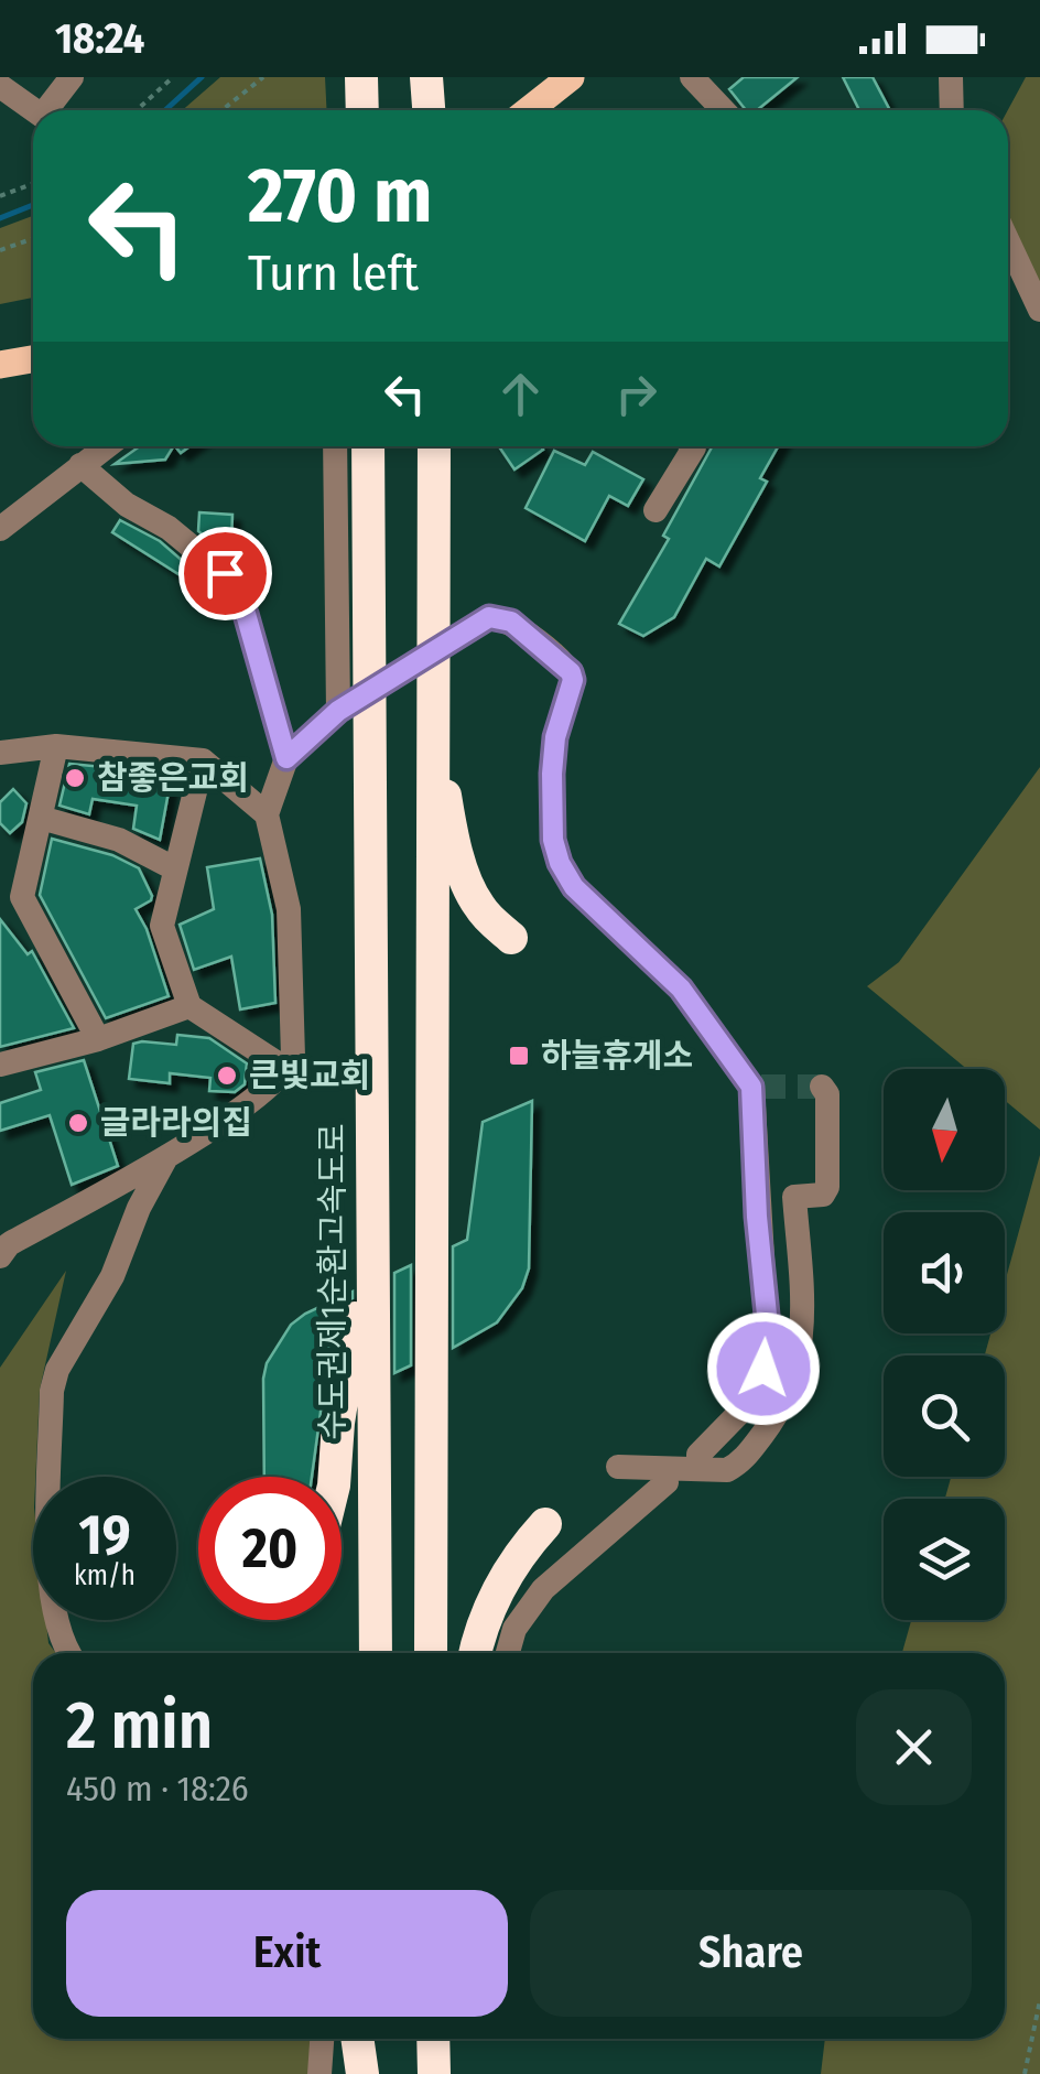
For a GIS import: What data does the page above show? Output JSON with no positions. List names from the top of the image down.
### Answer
{
  "streets": {
    "highway": ["수도권제1순환고속도로"]
  },
  "places": {
    "other": ["참좋은교회", "큰빛교회", "글라라의집"],
    "transit": ["하늘휴게소"]
  },
  "north": "bottom",
  "page": {
    "status": "18:24",
    "turn": ["270 m", "Turn left"],
    "speed": "19 km/h",
    "limit": "20",
    "heading": ["2 min", "450 m · 18:26"],
    "buttons": ["Exit", "Share"]
  }
}
